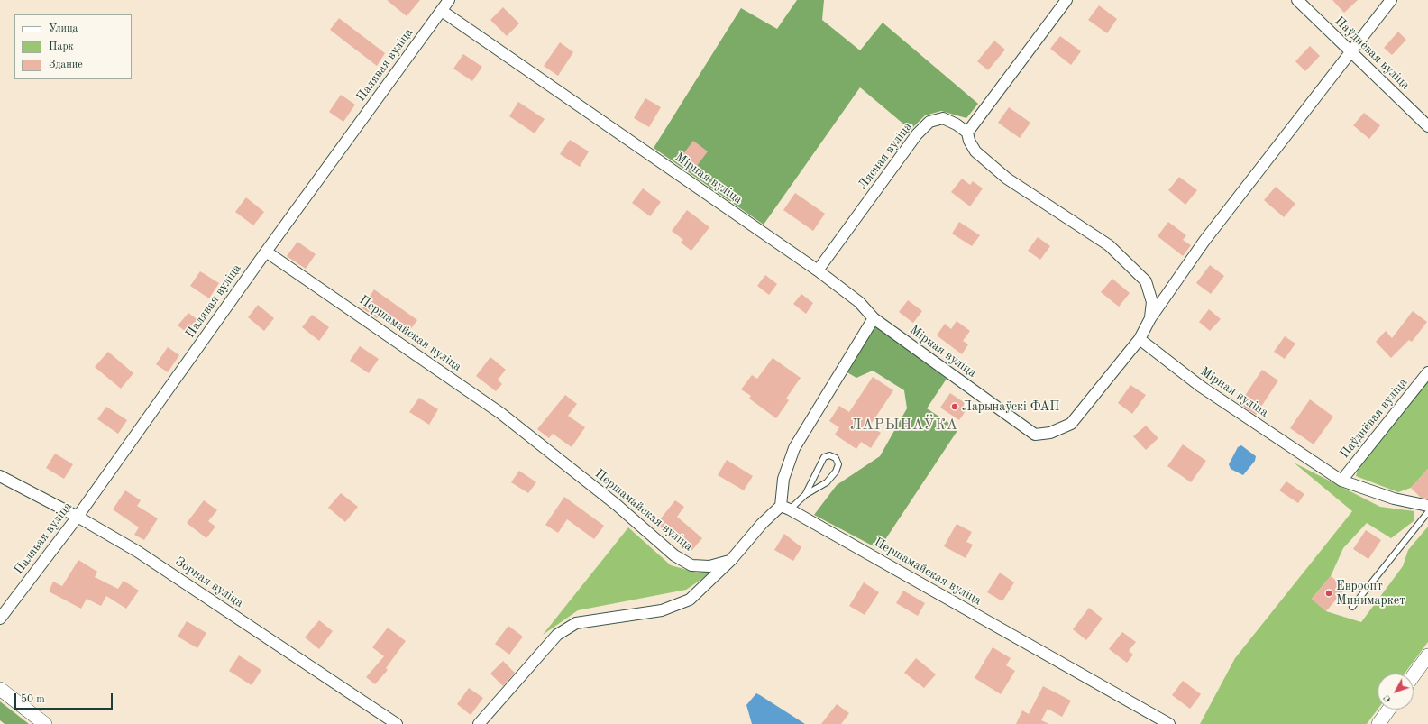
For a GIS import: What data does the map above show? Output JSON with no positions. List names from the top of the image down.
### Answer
{
  "streets": {
    "street": [
      "Паўднёвая вуліца",
      "Палявая вуліца",
      "Лясная вуліца",
      "Мірная вуліца",
      "Першамайская вуліца",
      "Зорная вуліца"
    ]
  },
  "crossings": [
    ["Паўднёвая вуліца", "Мірная вуліца"],
    ["Палявая вуліца", "Мірная вуліца"],
    ["Палявая вуліца", "Першамайская вуліца"],
    ["Палявая вуліца", "Зорная вуліца"],
    ["Лясная вуліца", "Мірная вуліца"]
  ],
  "districts": ["ЛАРЫНАЎКА"],
  "places": ["Ларынаўскі ФАП", "Евроопт Минимаркет"],
  "legend": ["Улица", "Парк", "Здание"],
  "scale_bar": "50 m",
  "north": "bottom left"
}
